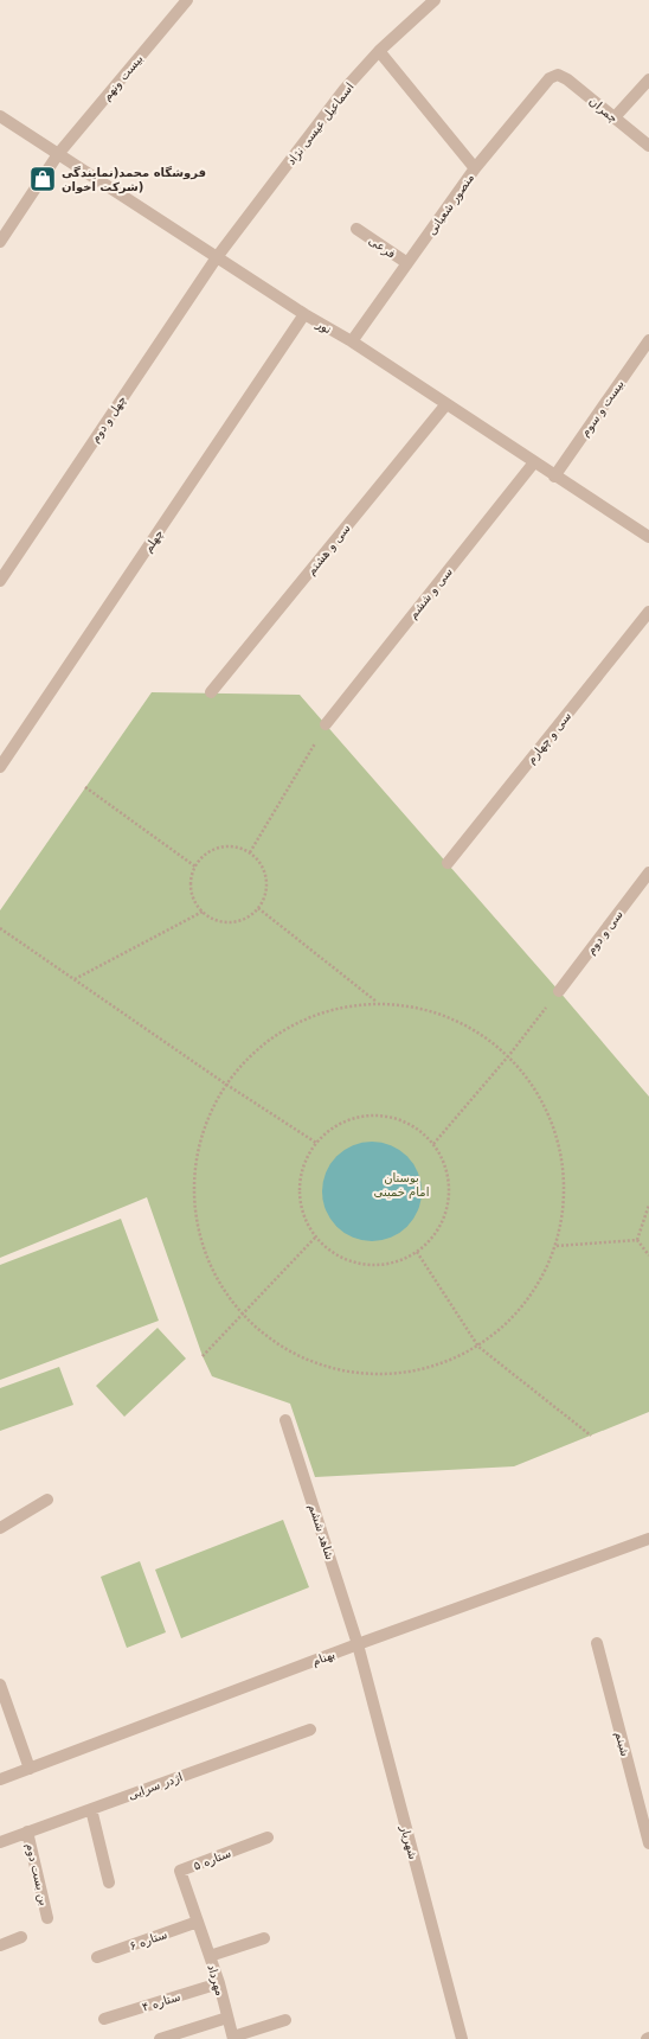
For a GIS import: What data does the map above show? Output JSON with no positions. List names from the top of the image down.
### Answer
{
  "streets": {
    "street": [
      "بیست ونهم",
      "چمران",
      "اسماعیل عیسی نژاد",
      "منصور شعبانی",
      "فرعی",
      "نور",
      "بیست و سوم",
      "چهل و دوم",
      "چهلم",
      "سی و هشتم",
      "سی و ششم",
      "سی و چهارم",
      "سی و دوم",
      "شاهد ششم",
      "بهنام",
      "شبنم",
      "اژدر سرایی",
      "شهریار",
      "ستاره ۵",
      "بن بست دوم",
      "ستاره ۶",
      "مهرداد",
      "ستاره ۴"
    ]
  },
  "crossings": [
    ["بیست ونهم", "نور"],
    ["چمران", "منصور شعبانی"],
    ["اسماعیل عیسی نژاد", "نور"],
    ["اسماعیل عیسی نژاد", "چهل و دوم"],
    ["منصور شعبانی", "فرعی"],
    ["منصور شعبانی", "نور"],
    ["نور", "بیست و سوم"],
    ["نور", "چهل و دوم"],
    ["نور", "چهلم"],
    ["نور", "سی و هشتم"],
    ["نور", "سی و ششم"],
    ["شاهد ششم", "بهنام"],
    ["شاهد ششم", "شهریار"],
    ["بهنام", "شهریار"],
    ["اژدر سرایی", "بن بست دوم"],
    ["ستاره ۵", "ستاره ۶"],
    ["ستاره ۵", "مهرداد"],
    ["ستاره ۶", "مهرداد"],
    ["مهرداد", "ستاره ۴"]
  ],
  "parks": ["بوستان امام خمینی"],
  "places": {
    "shop": ["فروشگاه محمد(نمایندگی شرکت اخوان)"]
  }
}
